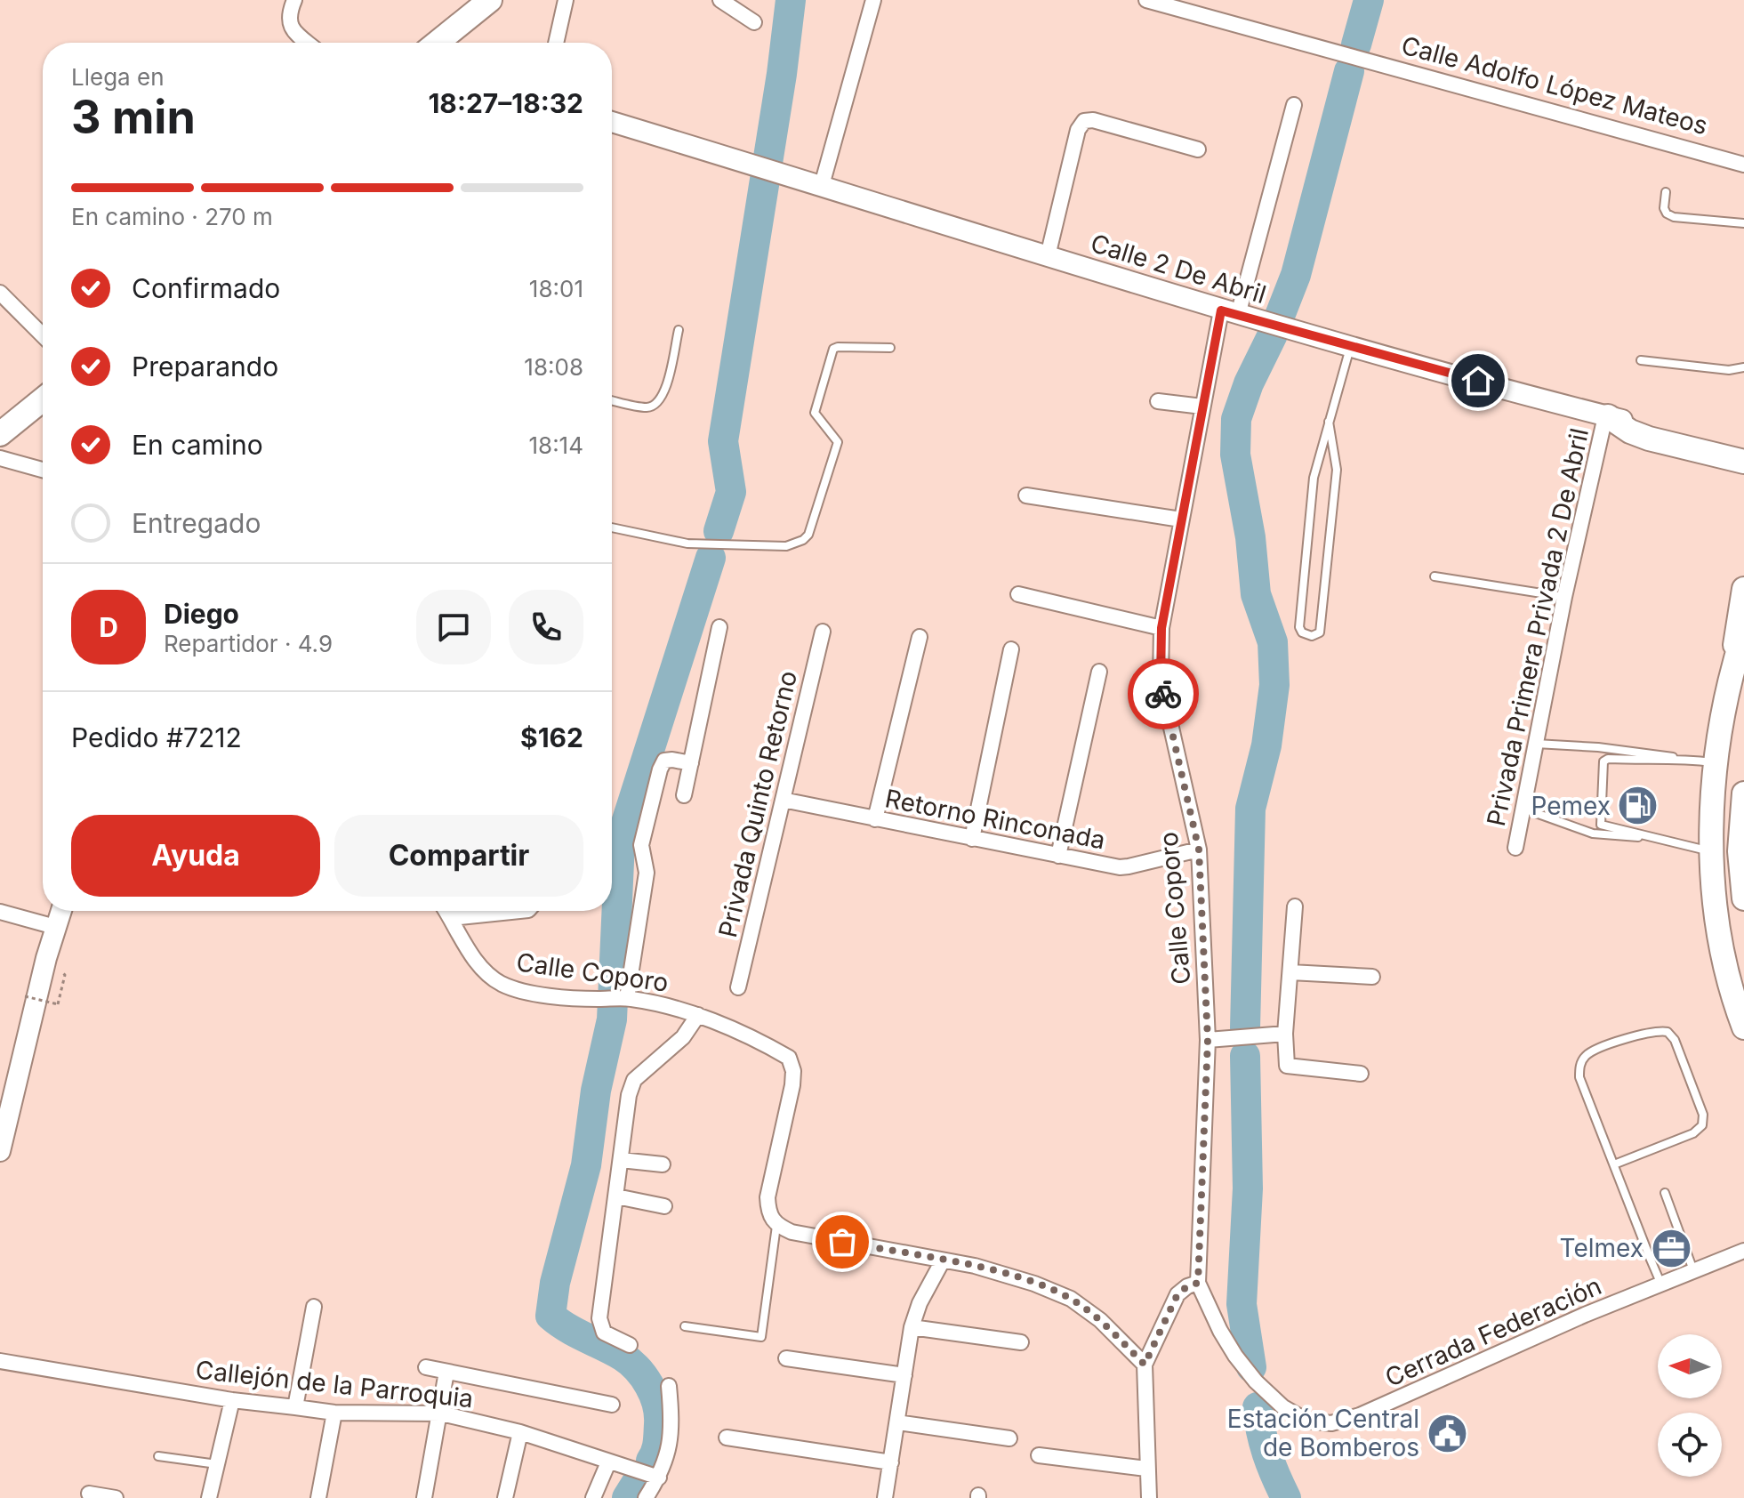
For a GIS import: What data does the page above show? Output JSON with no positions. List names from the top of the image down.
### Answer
{
  "streets": {
    "main road": ["Calle 2 De Abril"],
    "street": [
      "Calle Adolfo López Mateos",
      "Privada Primera Privada 2 De Abril",
      "Privada Quinto Retorno",
      "Retorno Rinconada",
      "Calle Coporo",
      "Cerrada Federación",
      "Callejón de la Parroquia"
    ]
  },
  "crossings": [
    ["Calle 2 De Abril", "Privada Primera Privada 2 De Abril"],
    ["Calle 2 De Abril", "Calle Coporo"],
    ["Privada Quinto Retorno", "Retorno Rinconada"],
    ["Retorno Rinconada", "Calle Coporo"],
    ["Calle Coporo", "Cerrada Federación"]
  ],
  "places": {
    "fuel station": ["Pemex"],
    "office": ["Telmex"],
    "public building": ["Estación Central de Bomberos"]
  },
  "north": "left",
  "page": {
    "heading": ["3 min", "Llega en", "18:27–18:32"],
    "panel": [
      "Diego",
      "Repartidor · 4.9",
      "Pedido #7212",
      "$162"
    ],
    "bar": "En camino · 270 m",
    "list": [
      ["Confirmado", "18:01"],
      ["Preparando", "18:08"],
      ["En camino", "18:14"],
      "Entregado"
    ],
    "round": "D",
    "buttons": ["Ayuda", "Compartir"]
  }
}
